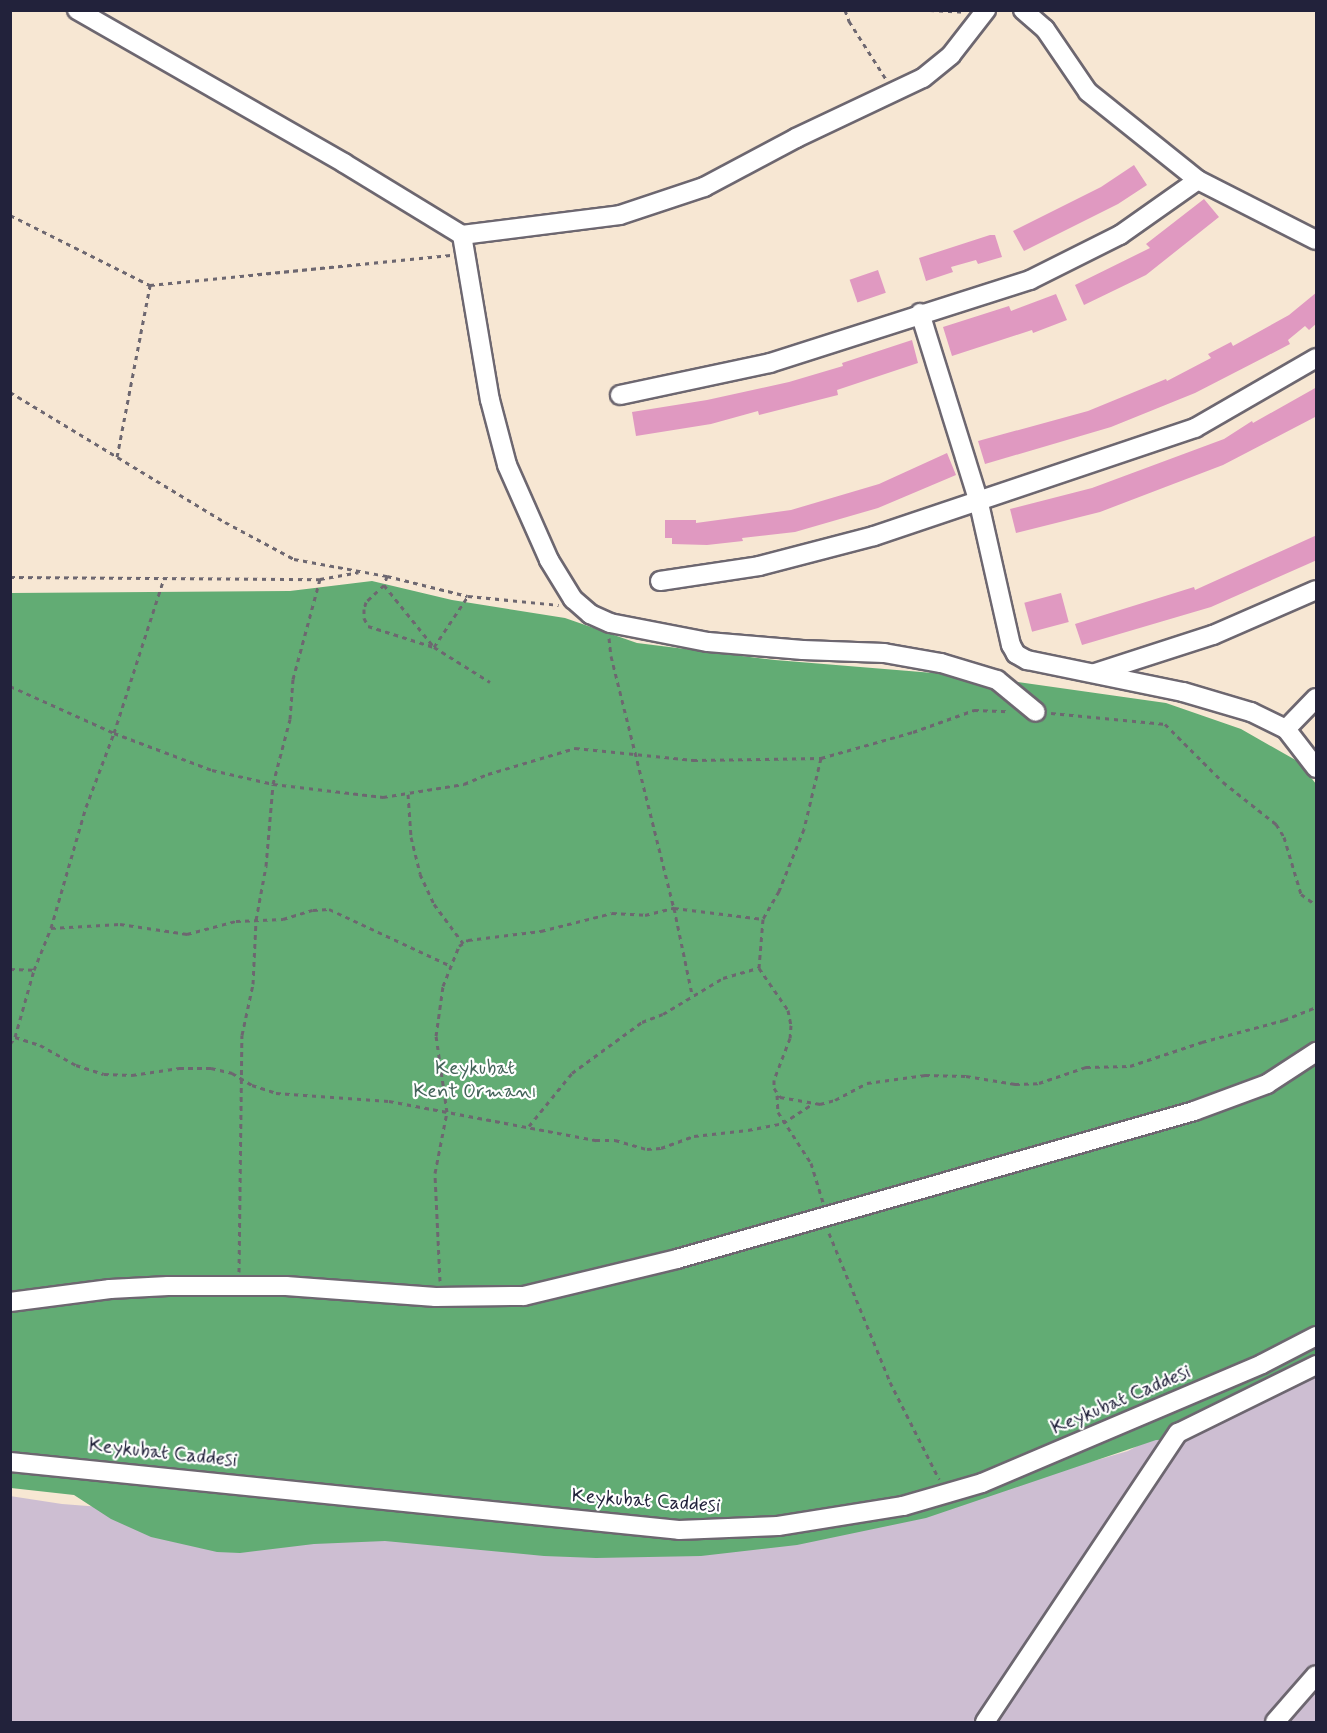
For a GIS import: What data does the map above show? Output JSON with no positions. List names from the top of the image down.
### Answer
{
  "streets": {
    "street": ["Keykubat Caddesi"]
  },
  "parks": ["Keykubat Kent Ormanı"]
}
